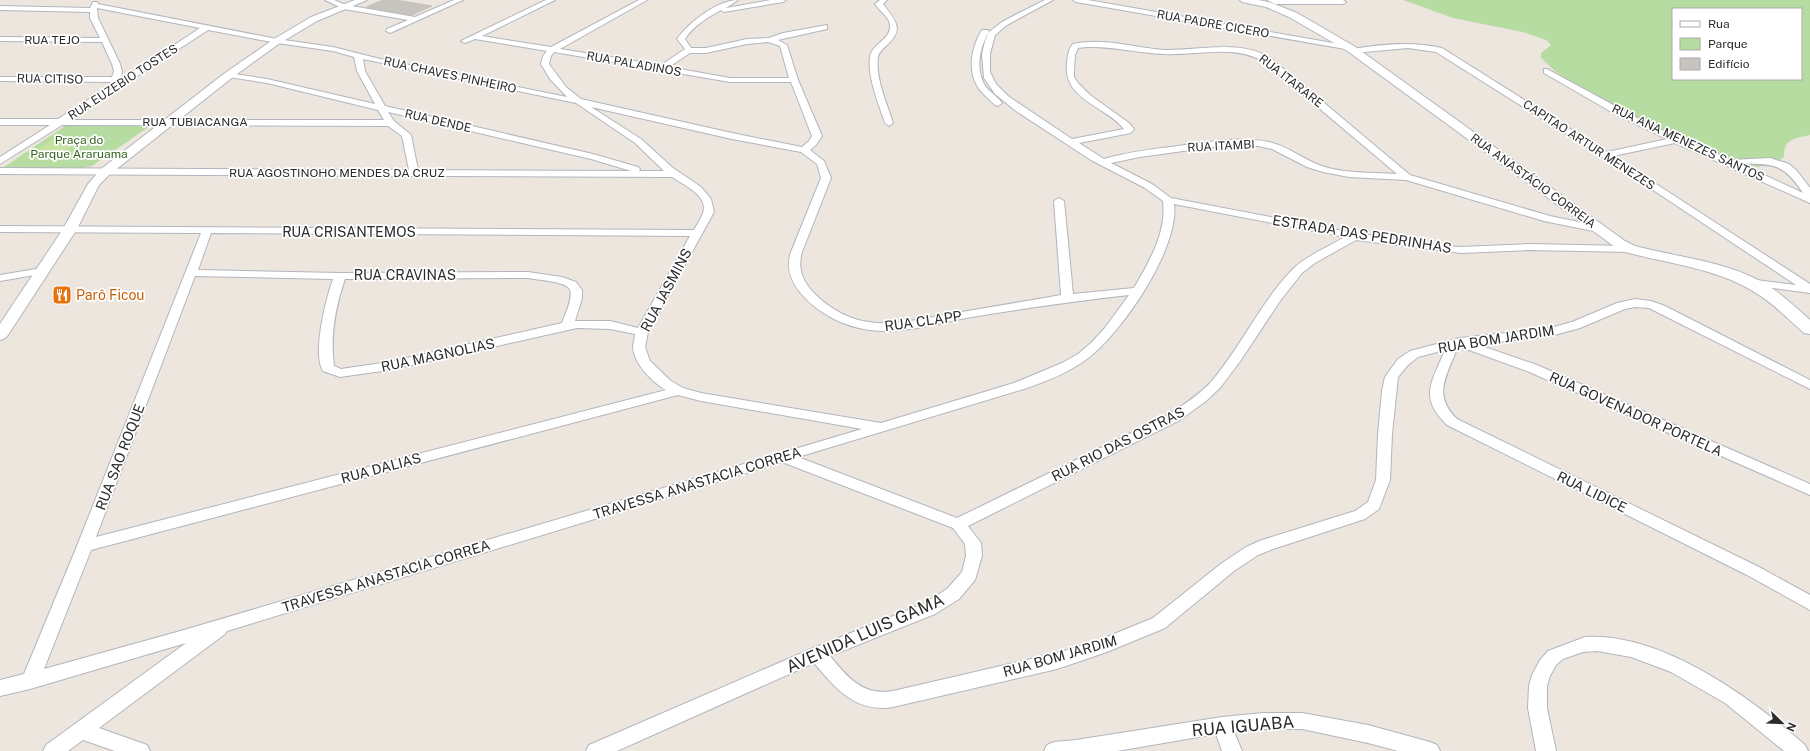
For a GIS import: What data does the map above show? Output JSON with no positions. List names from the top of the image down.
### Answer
{
  "streets": {
    "main road": ["RUA ANASTÁCIO CORREIA"],
    "street": [
      "RUA PADRE CICERO",
      "RUA TEJO",
      "RUA PALADINOS",
      "RUA CHAVES PINHEIRO",
      "RUA CITISO",
      "RUA ITARARE",
      "RUA EUZEBIO TOSTES",
      "RUA DENDE",
      "RUA TUBIACANGA",
      "RUA ANA MENEZES SANTOS",
      "CAPITAO ARTUR MENEZES",
      "RUA ITAMBI",
      "RUA AGOSTINOHO MENDES DA CRUZ",
      "RUA CRISANTEMOS",
      "ESTRADA DAS PEDRINHAS",
      "RUA CRAVINAS",
      "RUA JASMINS",
      "RUA CLAPP",
      "RUA BOM JARDIM",
      "RUA MAGNOLIAS",
      "RUA GOVENADOR PORTELA",
      "RUA RIO DAS OSTRAS",
      "RUA SAO ROQUE",
      "RUA DALIAS",
      "TRAVESSA ANASTACIA CORREA",
      "RUA LIDICE",
      "AVENIDA LUIS GAMA",
      "RUA IGUABA"
    ]
  },
  "crossings": [
    ["RUA PADRE CICERO", "CAPITAO ARTUR MENEZES"],
    ["RUA PADRE CICERO", "RUA ANASTÁCIO CORREIA"],
    ["RUA PALADINOS", "RUA JASMINS"],
    ["RUA CHAVES PINHEIRO", "RUA EUZEBIO TOSTES"],
    ["RUA CHAVES PINHEIRO", "RUA JASMINS"],
    ["RUA CHAVES PINHEIRO", "RUA CLAPP"],
    ["RUA CITISO", "RUA EUZEBIO TOSTES"],
    ["RUA ITARARE", "RUA ITAMBI"],
    ["RUA ITARARE", "RUA ANASTÁCIO CORREIA"],
    ["RUA EUZEBIO TOSTES", "RUA TUBIACANGA"],
    ["RUA DENDE", "RUA AGOSTINOHO MENDES DA CRUZ"],
    ["CAPITAO ARTUR MENEZES", "RUA ANASTÁCIO CORREIA"],
    ["RUA AGOSTINOHO MENDES DA CRUZ", "RUA JASMINS"],
    ["RUA ANASTÁCIO CORREIA", "ESTRADA DAS PEDRINHAS"],
    ["RUA CRISANTEMOS", "RUA JASMINS"],
    ["RUA CRISANTEMOS", "RUA SAO ROQUE"],
    ["ESTRADA DAS PEDRINHAS", "RUA RIO DAS OSTRAS"],
    ["ESTRADA DAS PEDRINHAS", "TRAVESSA ANASTACIA CORREA"],
    ["RUA CRAVINAS", "RUA MAGNOLIAS"],
    ["RUA CRAVINAS", "RUA SAO ROQUE"],
    ["RUA JASMINS", "RUA MAGNOLIAS"],
    ["RUA JASMINS", "RUA DALIAS"],
    ["RUA JASMINS", "TRAVESSA ANASTACIA CORREA"],
    ["RUA CLAPP", "TRAVESSA ANASTACIA CORREA"],
    ["RUA BOM JARDIM", "RUA GOVENADOR PORTELA"],
    ["RUA BOM JARDIM", "RUA LIDICE"],
    ["RUA BOM JARDIM", "AVENIDA LUIS GAMA"],
    ["RUA GOVENADOR PORTELA", "RUA LIDICE"],
    ["RUA RIO DAS OSTRAS", "AVENIDA LUIS GAMA"],
    ["RUA SAO ROQUE", "RUA DALIAS"],
    ["RUA SAO ROQUE", "TRAVESSA ANASTACIA CORREA"]
  ],
  "parks": ["Praça do Parque Araruama"],
  "places": {
    "restaurant": ["Parô Ficou"]
  },
  "legend": ["Rua", "Parque", "Edifício"],
  "north": "bottom right"
}
